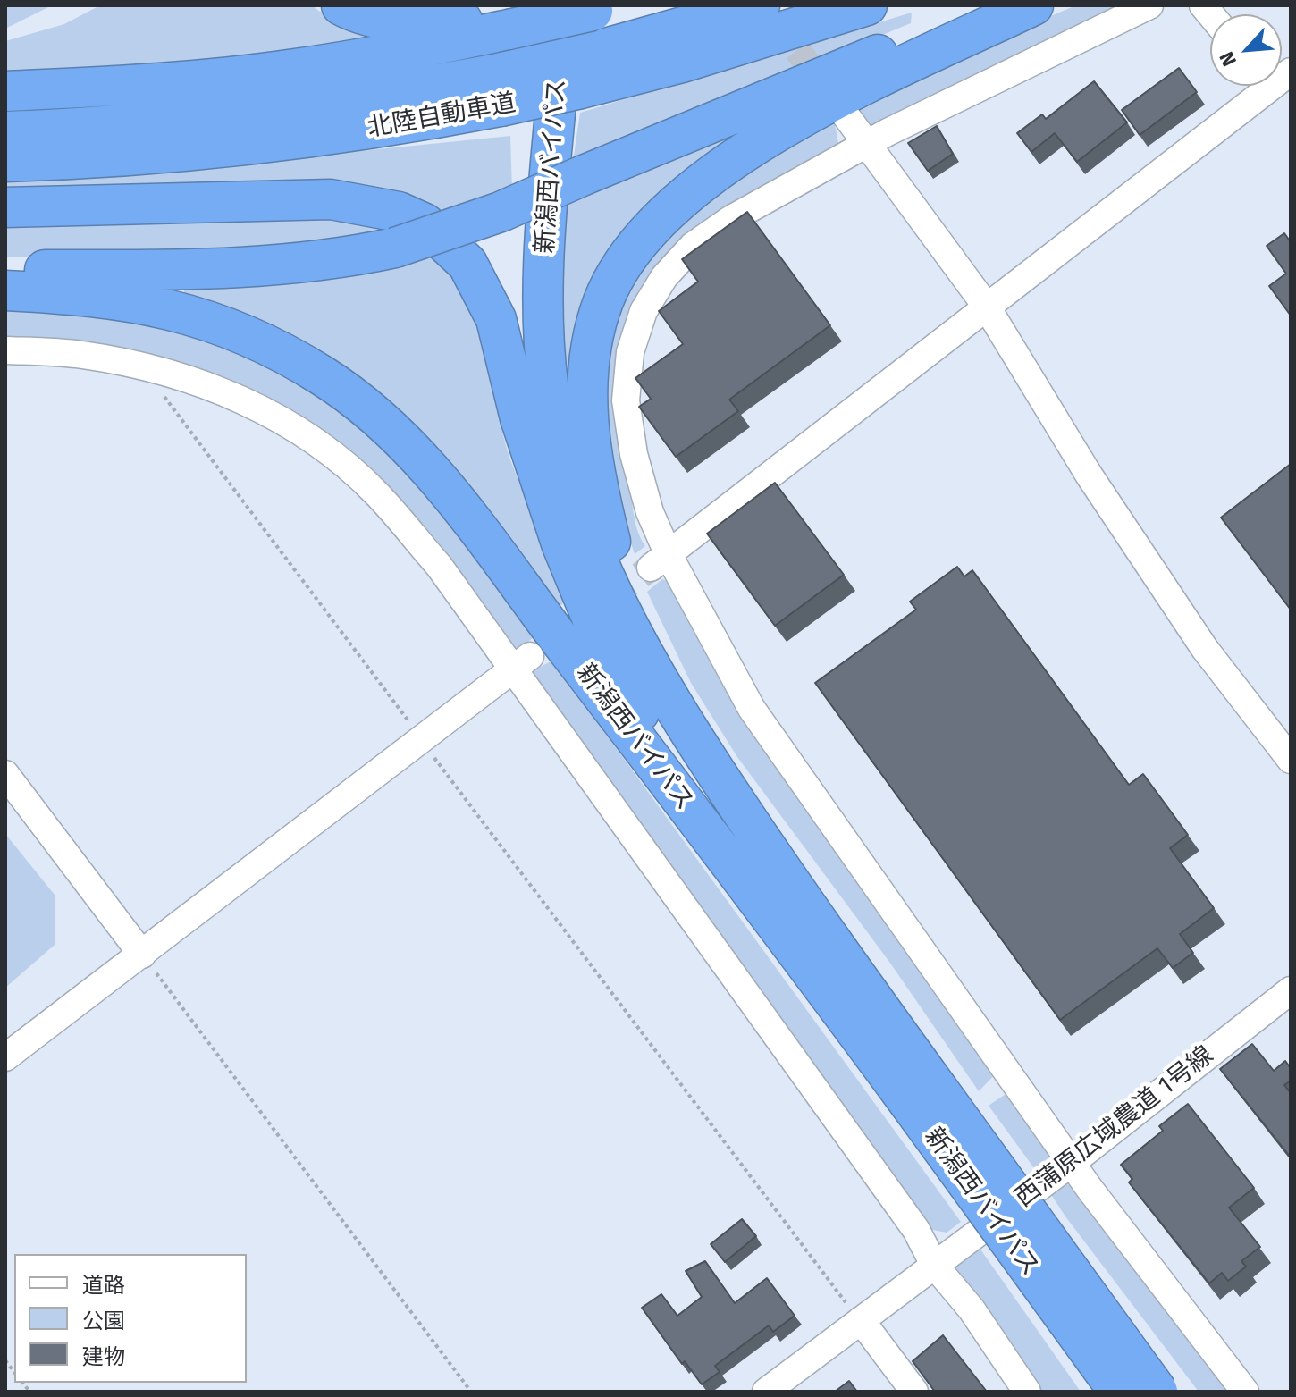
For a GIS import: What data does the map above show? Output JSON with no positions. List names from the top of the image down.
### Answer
{
  "streets": {
    "highway": ["北陸自動車道", "新潟西バイパス"],
    "street": ["西蒲原広域農道 1号線"]
  },
  "legend": ["道路", "公園", "建物"],
  "north": "bottom left"
}
